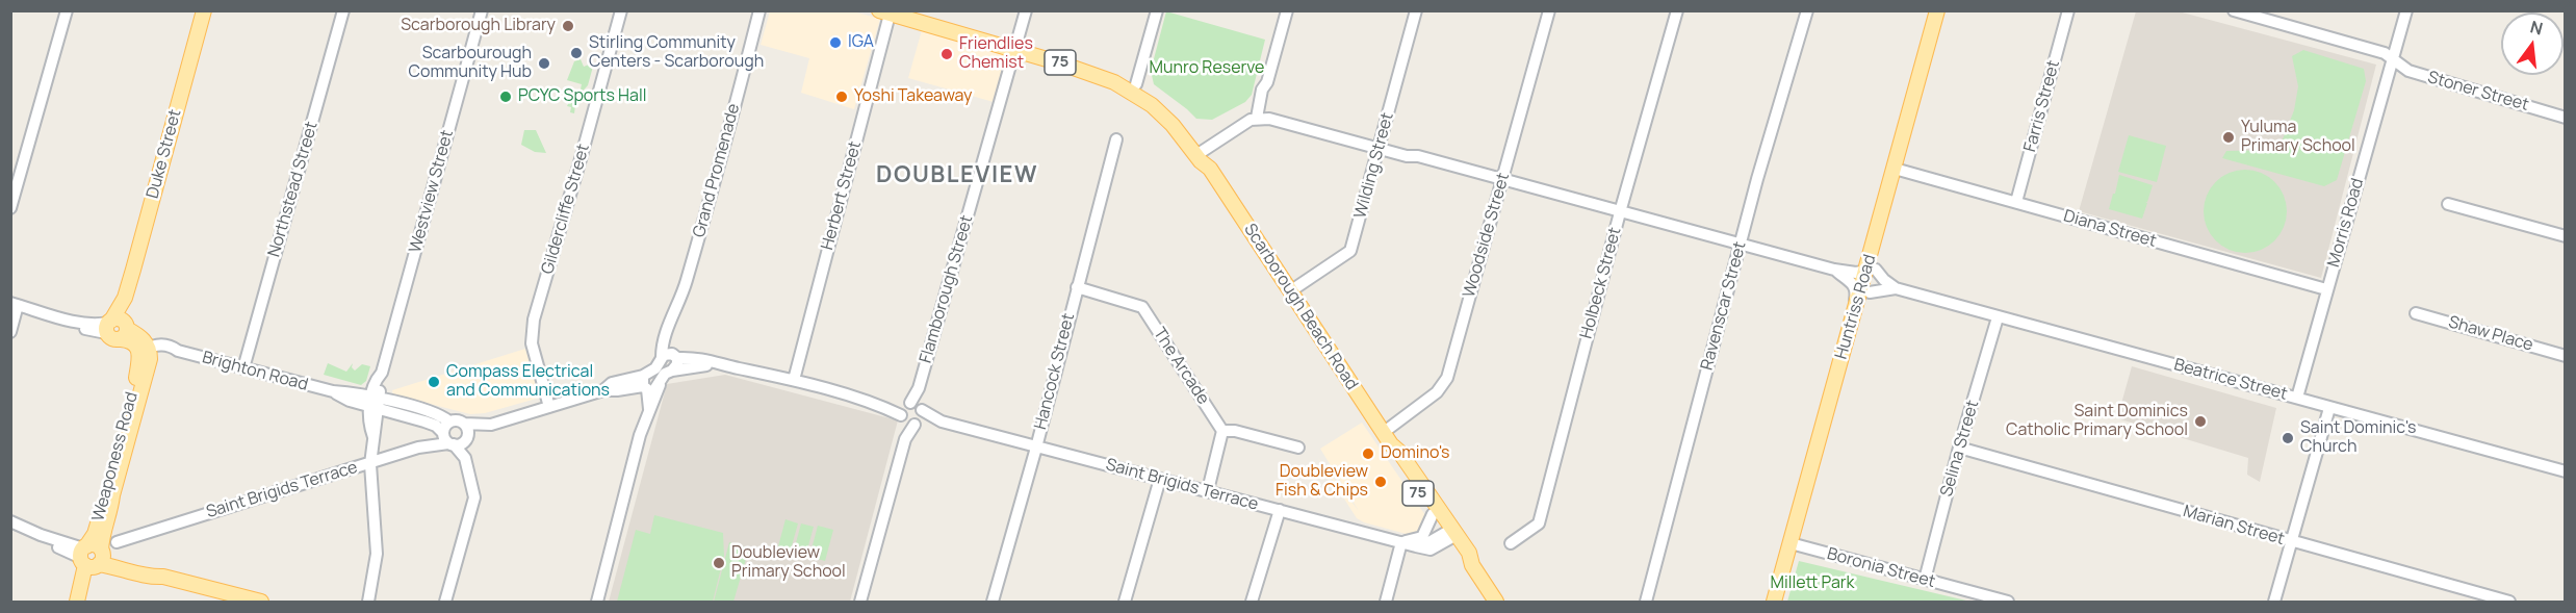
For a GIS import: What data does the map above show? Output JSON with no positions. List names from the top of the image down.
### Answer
{
  "streets": {
    "main road": [
      "75",
      "Duke Street",
      "Scarborough Beach Road",
      "Huntriss Road",
      "Weaponess Road"
    ],
    "street": [
      "Stoner Street",
      "Farris Street",
      "Wilding Street",
      "Grand Promenade",
      "Northstead Street",
      "Westview Street",
      "Herbert Street",
      "Gildercliffe Street",
      "Morris Road",
      "Diana Street",
      "Woodside Street",
      "Holbeck Street",
      "Flamborough Street",
      "Ravenscar Street",
      "Shaw Place",
      "The Arcade",
      "Brighton Road",
      "Hancock Street",
      "Beatrice Street",
      "Selina Street",
      "Saint Brigids Terrace",
      "Marian Street",
      "Boronia Street"
    ]
  },
  "crossings": [
    ["Stoner Street", "Morris Road"],
    ["Farris Street", "Diana Street"],
    ["Wilding Street", "Scarborough Beach Road"],
    ["Grand Promenade", "Saint Brigids Terrace"],
    ["Northstead Street", "Brighton Road"],
    ["Westview Street", "Brighton Road"],
    ["Westview Street", "Saint Brigids Terrace"],
    ["Herbert Street", "Scarborough Beach Road"],
    ["Herbert Street", "Saint Brigids Terrace"],
    ["Morris Road", "Diana Street"],
    ["Morris Road", "Beatrice Street"],
    ["Diana Street", "Huntriss Road"],
    ["Woodside Street", "Scarborough Beach Road"],
    ["Flamborough Street", "Scarborough Beach Road"],
    ["Flamborough Street", "Saint Brigids Terrace"],
    ["Scarborough Beach Road", "Saint Brigids Terrace"],
    ["Huntriss Road", "Beatrice Street"],
    ["Huntriss Road", "Boronia Street"],
    ["The Arcade", "Hancock Street"],
    ["Brighton Road", "Weaponess Road"],
    ["Brighton Road", "Saint Brigids Terrace"],
    ["Hancock Street", "Saint Brigids Terrace"],
    ["Beatrice Street", "Selina Street"],
    ["Selina Street", "Marian Street"],
    ["Selina Street", "Boronia Street"]
  ],
  "districts": ["DOUBLEVIEW"],
  "parks": ["Munro Reserve", "Millett Park"],
  "places": [
    "Scarborough Library",
    "IGA",
    "Stirling Community Centers - Scarborough",
    "Friendlies Chemist",
    "Scarbourough Community Hub",
    "PCYC Sports Hall",
    "Yoshi Takeaway",
    "Yuluma Primary School",
    "Compass Electrical and Communications",
    "Saint Dominics Catholic Primary School",
    "Saint Dominic's Church",
    "Domino's",
    "Doubleview Fish & Chips",
    "Doubleview Primary School"
  ],
  "north": "top"
}
